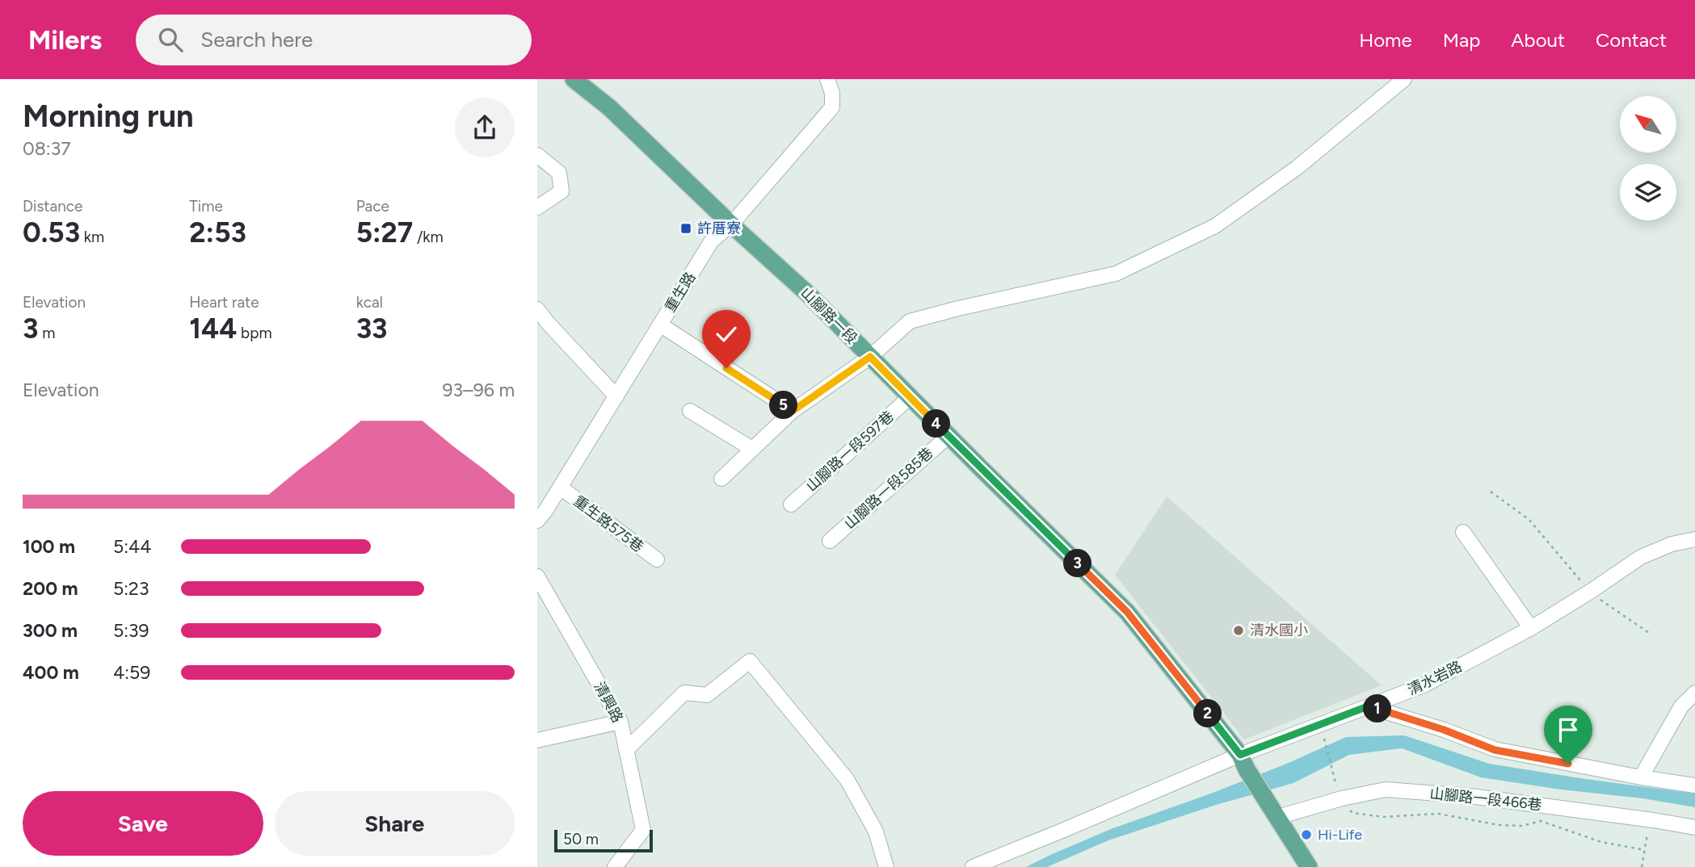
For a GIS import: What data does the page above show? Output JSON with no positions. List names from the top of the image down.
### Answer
{
  "streets": {
    "main road": ["山腳路一段"],
    "street": [
      "重生路",
      "山腳路一段597巷",
      "山腳路一段585巷",
      "重生路575巷",
      "清水岩路",
      "清興路",
      "山腳路一段466巷"
    ]
  },
  "crossings": [
    ["重生路", "山腳路一段"],
    ["重生路", "重生路575巷"],
    ["山腳路一段", "山腳路一段597巷"],
    ["山腳路一段", "山腳路一段585巷"],
    ["山腳路一段", "清水岩路"],
    ["山腳路一段", "山腳路一段466巷"]
  ],
  "places": {
    "transit": ["許厝寮"],
    "other": ["清水國小", "Hi-Life"]
  },
  "scale_bar": "50 m",
  "north": "top left",
  "page": {
    "header": "Milers",
    "search": "Search here",
    "nav": [
      "Home",
      "Map",
      "About",
      "Contact"
    ],
    "heading": ["Morning run", "08:37"],
    "stats": [
      ["Distance", "0.53 km"],
      ["Time", "2:53"],
      ["Pace", "5:27 /km"],
      ["Elevation", "3 m"],
      ["Heart rate", "144 bpm"],
      ["kcal", "33"]
    ],
    "chart": ["Elevation", "93–96 m"],
    "pins": [
      "5",
      "4",
      "3",
      "1",
      "2"
    ],
    "list": [
      {
        "name": "100 m",
        "note": "5:44"
      },
      {
        "name": "200 m",
        "note": "5:23"
      },
      {
        "name": "300 m",
        "note": "5:39"
      },
      {
        "name": "400 m",
        "note": "4:59"
      }
    ],
    "buttons": ["Save", "Share"],
    "scale": "50 m"
  }
}
